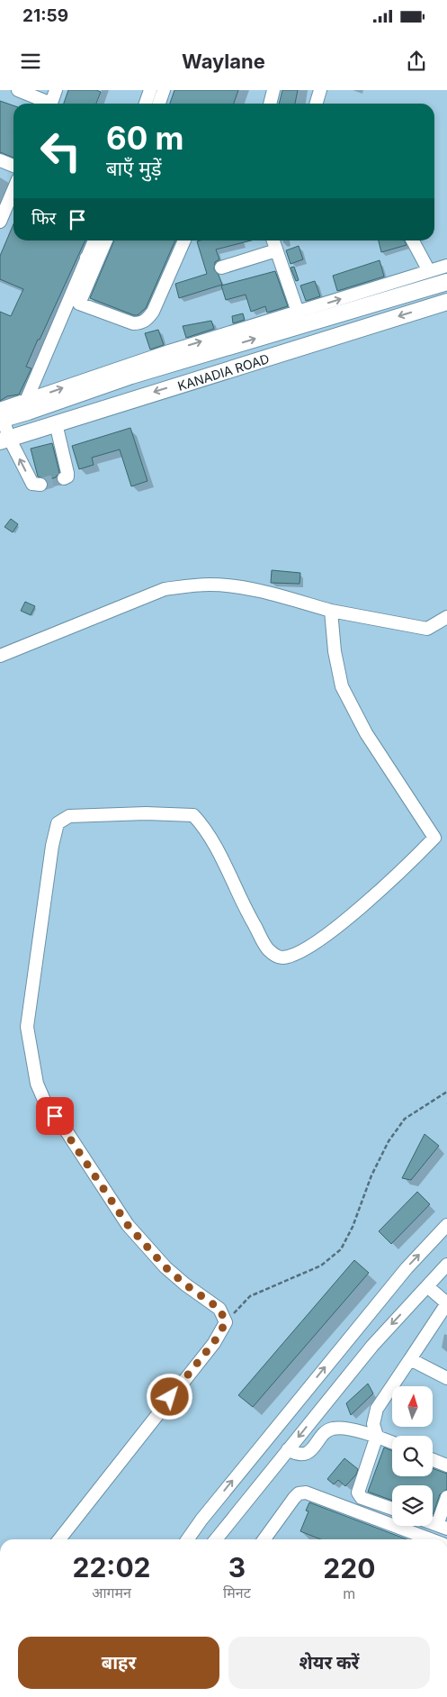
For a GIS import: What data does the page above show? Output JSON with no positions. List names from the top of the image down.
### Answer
{
  "streets": {
    "main road": ["KANADIA ROAD"]
  },
  "north": "top",
  "page": {
    "status": "21:59",
    "header": "Waylane",
    "turn": ["60 m", "बाएँ मुड़ें"],
    "then": "फिर",
    "eta": [
      "22:02",
      "आगमन",
      "3",
      "मिनट",
      "220",
      "m"
    ],
    "buttons": ["बाहर", "शेयर करें"]
  }
}
